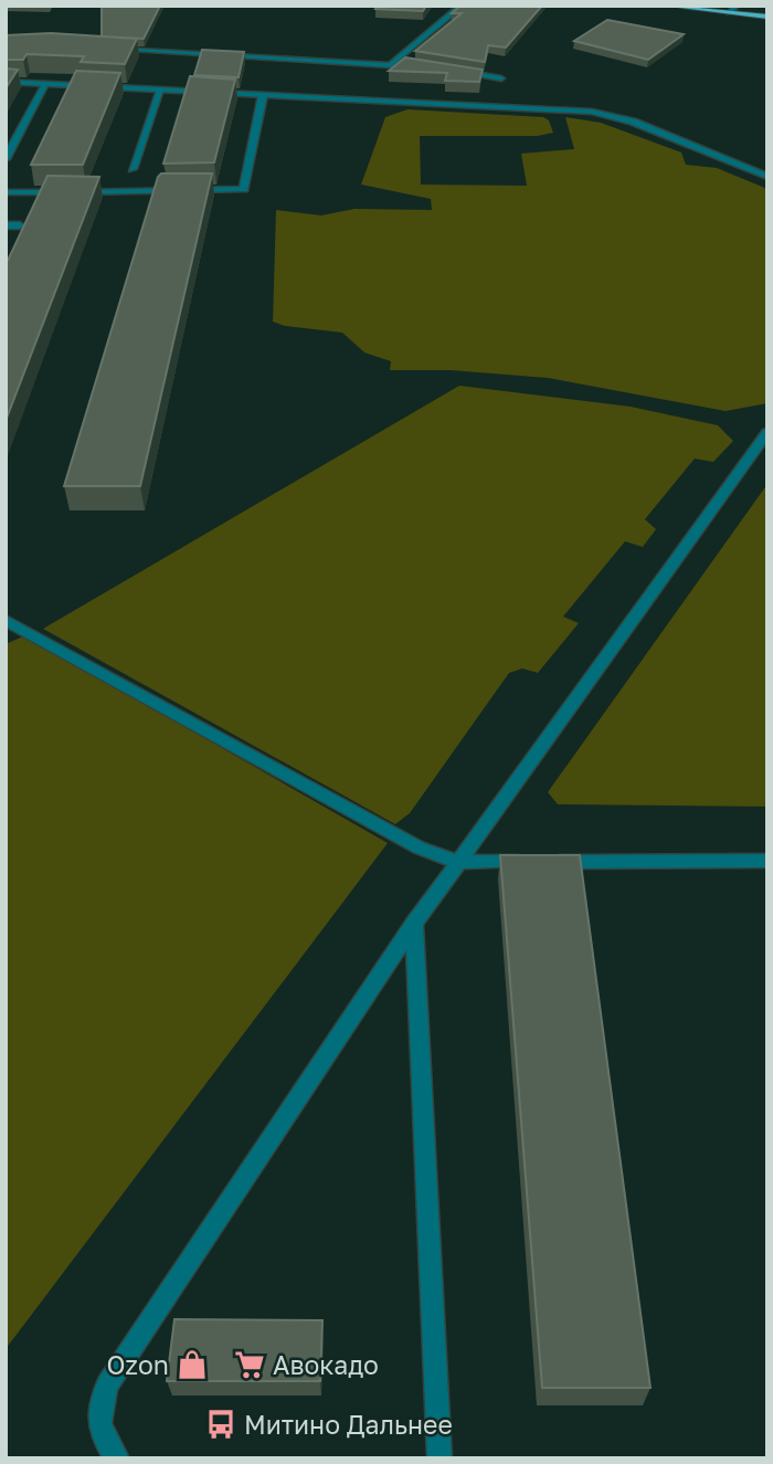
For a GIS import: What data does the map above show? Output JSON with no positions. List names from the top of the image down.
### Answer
{
  "places": {
    "shop": ["Ozon"],
    "supermarket": ["Авокадо"],
    "bus stop": ["Митино Дальнее"]
  }
}
